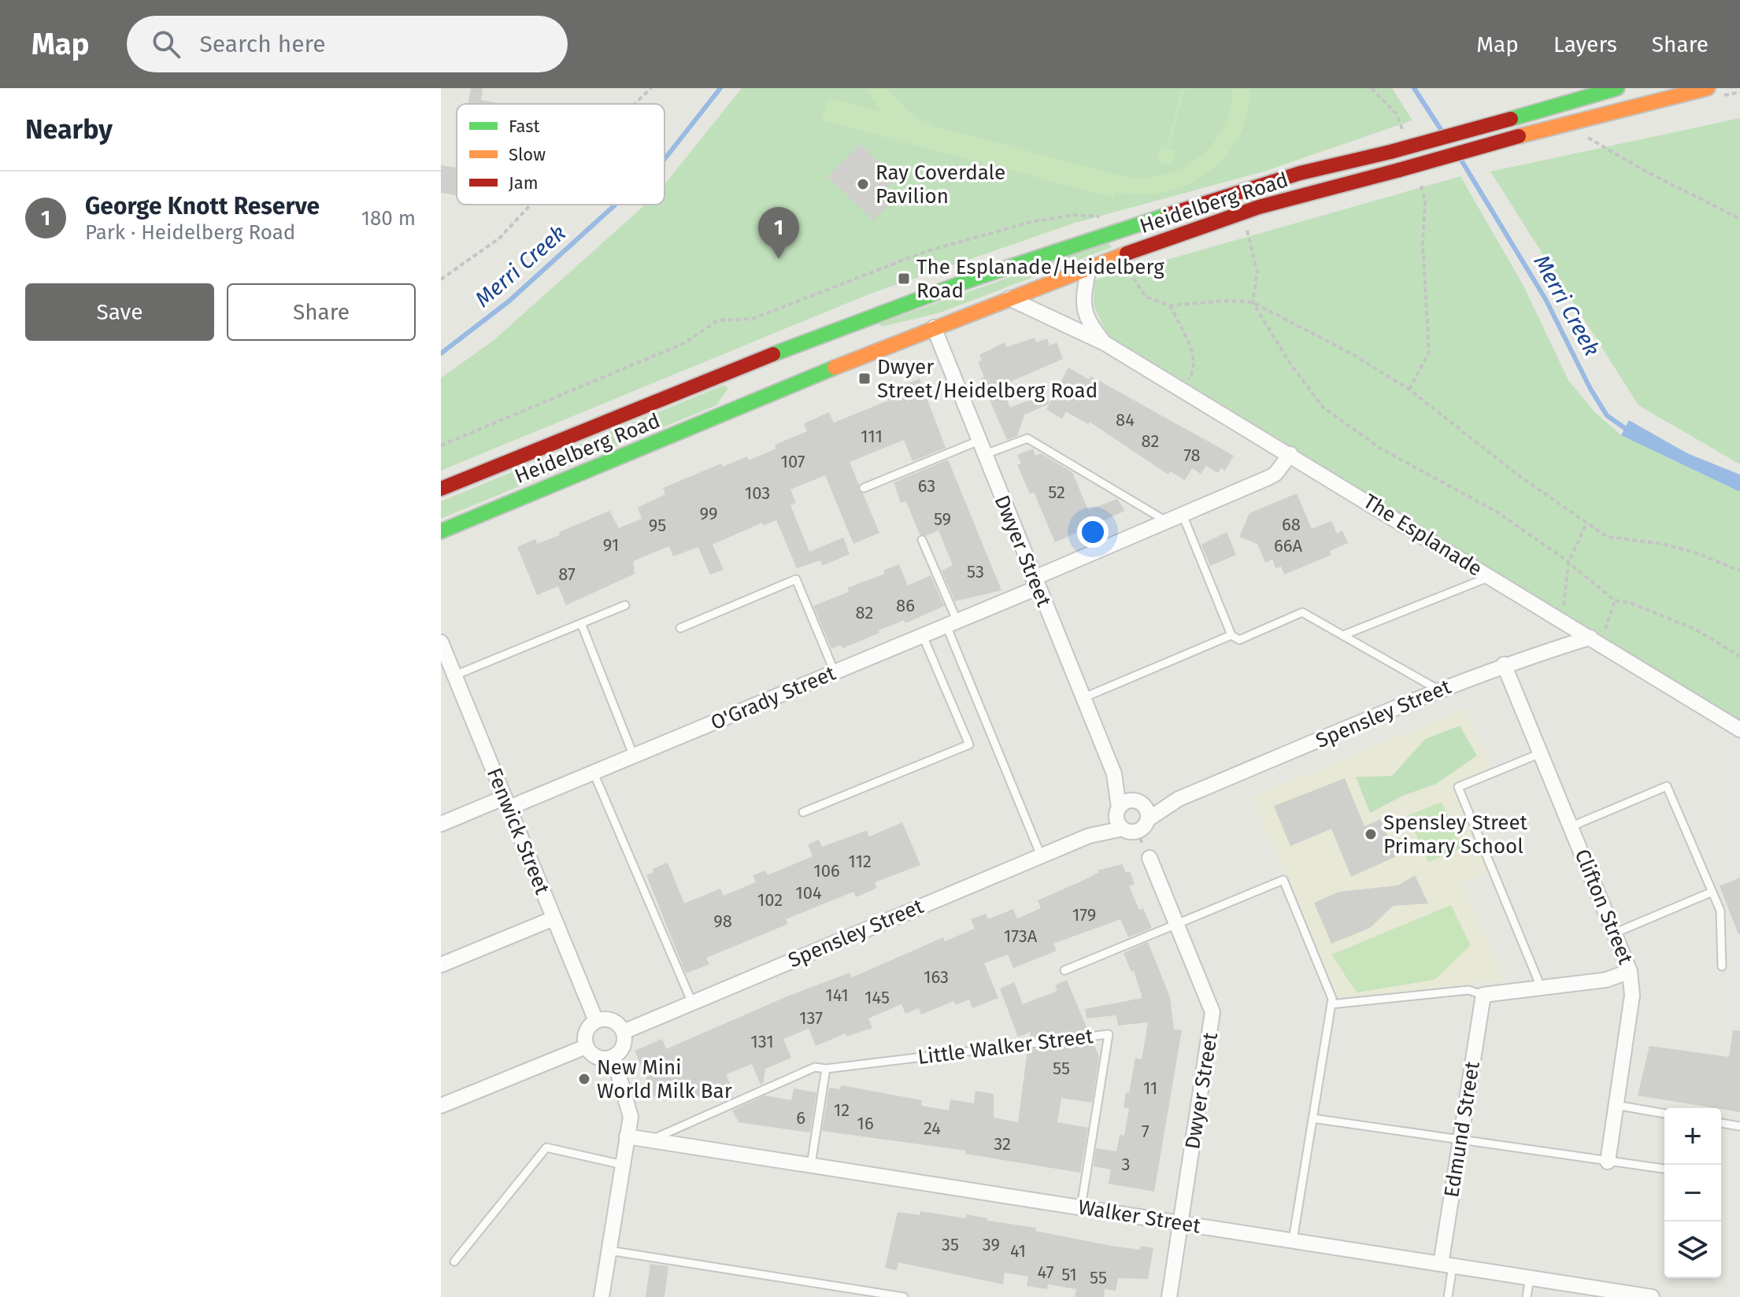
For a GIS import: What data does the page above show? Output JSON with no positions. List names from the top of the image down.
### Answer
{
  "streets": {
    "main road": ["Heidelberg Road"],
    "street": [
      "The Esplanade",
      "Dwyer Street",
      "O'Grady Street",
      "Spensley Street",
      "Fenwick Street",
      "Clifton Street",
      "Edmund Street",
      "Walker Street"
    ],
    "lane": ["Little Walker Street"]
  },
  "crossings": [
    ["Heidelberg Road", "The Esplanade"],
    ["Heidelberg Road", "Dwyer Street"],
    ["The Esplanade", "O'Grady Street"],
    ["The Esplanade", "Spensley Street"],
    ["Dwyer Street", "O'Grady Street"],
    ["Dwyer Street", "Spensley Street"],
    ["Dwyer Street", "Walker Street"],
    ["O'Grady Street", "Fenwick Street"],
    ["Spensley Street", "Fenwick Street"],
    ["Spensley Street", "Clifton Street"],
    ["Little Walker Street", "Walker Street"],
    ["Edmund Street", "Walker Street"]
  ],
  "water": ["Merri Creek"],
  "places": {
    "other": ["Ray Coverdale Pavilion", "Spensley Street Primary School", "New Mini World Milk Bar"],
    "transit": ["The Esplanade/Heidelberg Road", "Dwyer Street/Heidelberg Road"]
  },
  "house_numbers": [
    "84",
    "111",
    "82",
    "78",
    "107",
    "63",
    "52",
    "103",
    "99",
    "59",
    "68",
    "95",
    "91",
    "66A",
    "53",
    "87",
    "86",
    "82",
    "112",
    "106",
    "104",
    "102",
    "179",
    "98",
    "173A",
    "163",
    "141",
    "145",
    "137",
    "131",
    "55",
    "11",
    "12",
    "6",
    "16",
    "24",
    "7",
    "32",
    "3",
    "35",
    "39",
    "41",
    "47",
    "51",
    "55"
  ],
  "legend": ["Fast", "Slow", "Jam"],
  "page": {
    "header": "Map",
    "search": "Search here",
    "nav": ["Map", "Layers", "Share"],
    "heading": "Nearby",
    "list": [
      {
        "mark": "1",
        "name": "George Knott Reserve",
        "note": "Park · Heidelberg Road",
        "value": "180 m"
      }
    ],
    "pins": "1",
    "buttons": ["Save", "Share"],
    "map_buttons": ["+", "−"]
  }
}
